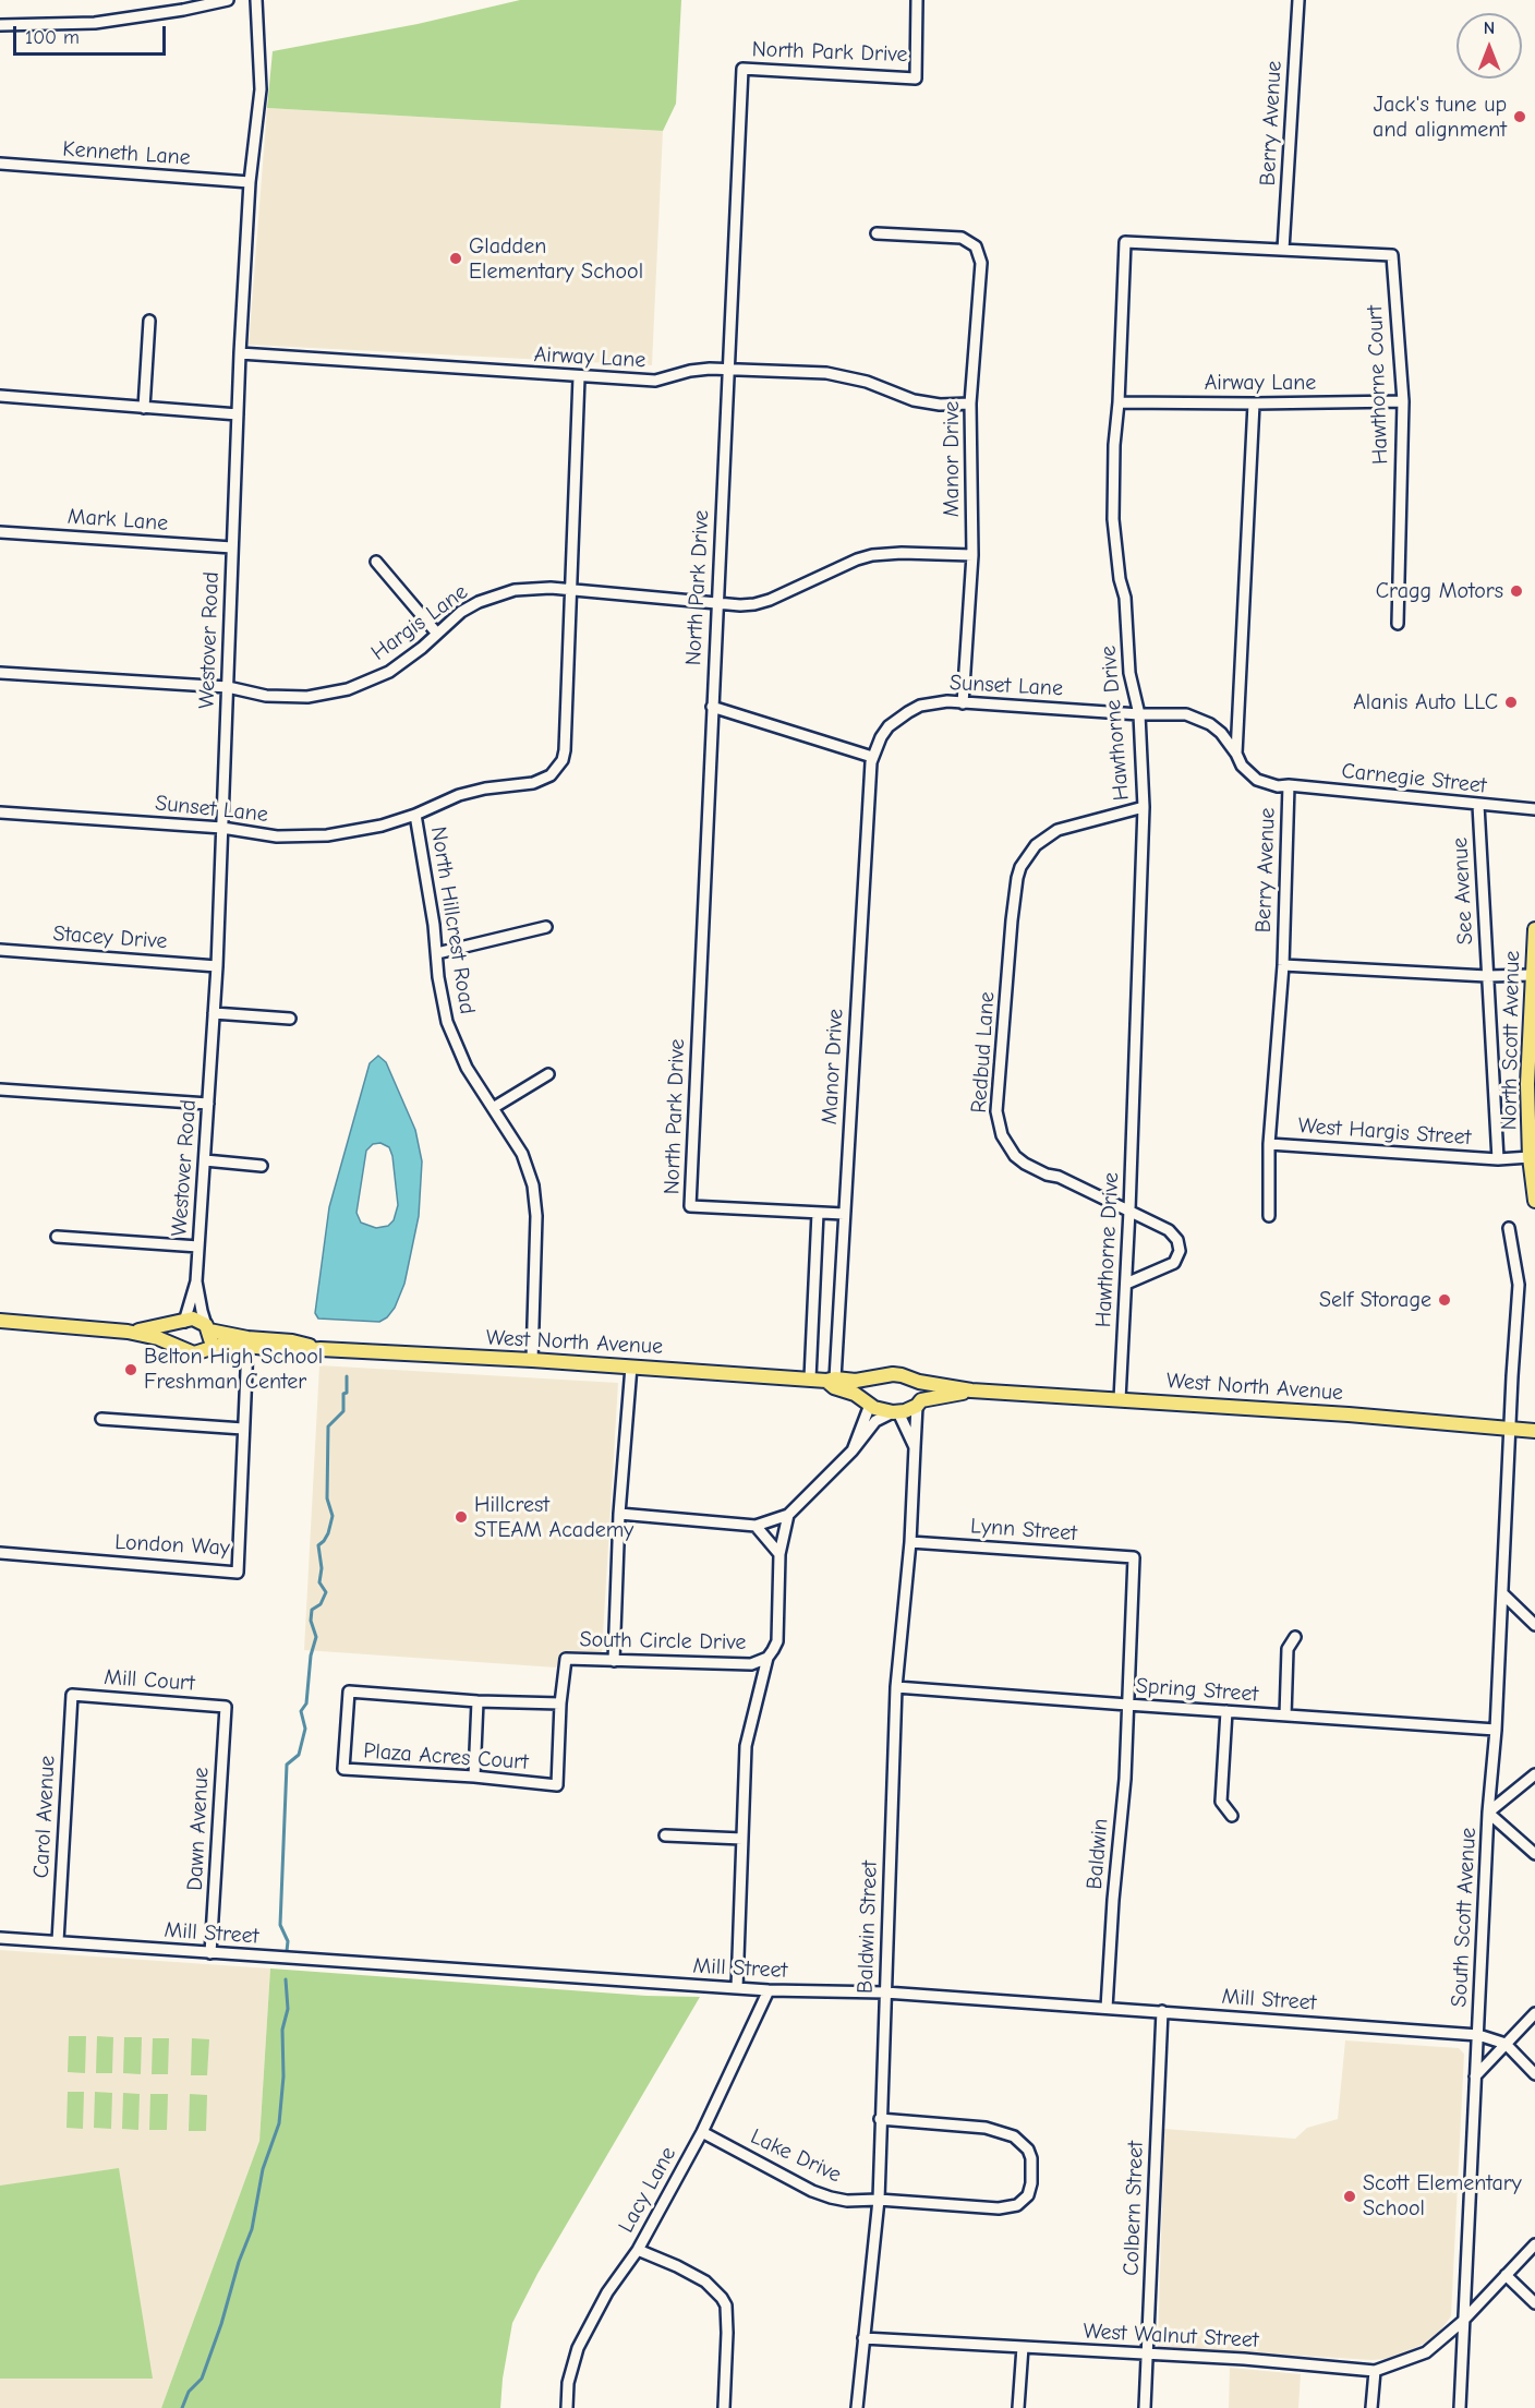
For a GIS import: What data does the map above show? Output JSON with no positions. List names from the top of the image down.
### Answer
{
  "streets": {
    "main road": ["North Scott Avenue", "West North Avenue"],
    "street": [
      "North Park Drive",
      "Berry Avenue",
      "Kenneth Lane",
      "Airway Lane",
      "Hawthorne Court",
      "Manor Drive",
      "Mark Lane",
      "Hargis Lane",
      "Westover Road",
      "Sunset Lane",
      "Hawthorne Drive",
      "Carnegie Street",
      "See Avenue",
      "North Hillcrest Road",
      "Stacey Drive",
      "Redbud Lane",
      "West Hargis Street",
      "Lynn Street",
      "London Way",
      "South Circle Drive",
      "Mill Court",
      "Spring Street",
      "Plaza Acres Court",
      "Carol Avenue",
      "Dawn Avenue",
      "Baldwin",
      "South Scott Avenue",
      "Baldwin Street",
      "Mill Street",
      "Lake Drive",
      "Lacy Lane",
      "Colbern Street",
      "West Walnut Street"
    ]
  },
  "crossings": [
    ["North Park Drive", "Airway Lane"],
    ["North Park Drive", "Manor Drive"],
    ["North Park Drive", "Hargis Lane"],
    ["Berry Avenue", "Hawthorne Court"],
    ["Berry Avenue", "Sunset Lane"],
    ["Berry Avenue", "Hawthorne Drive"],
    ["Berry Avenue", "Carnegie Street"],
    ["Berry Avenue", "West Hargis Street"],
    ["Kenneth Lane", "Westover Road"],
    ["Airway Lane", "Hawthorne Court"],
    ["Airway Lane", "Manor Drive"],
    ["Airway Lane", "Westover Road"],
    ["Airway Lane", "Hawthorne Drive"],
    ["Airway Lane", "North Hillcrest Road"],
    ["Hawthorne Court", "Hawthorne Drive"],
    ["Manor Drive", "Hargis Lane"],
    ["Manor Drive", "Sunset Lane"],
    ["Manor Drive", "West North Avenue"],
    ["Mark Lane", "Westover Road"],
    ["Hargis Lane", "Westover Road"],
    ["Hargis Lane", "North Hillcrest Road"],
    ["Westover Road", "Sunset Lane"],
    ["Westover Road", "Stacey Drive"],
    ["Westover Road", "West North Avenue"],
    ["Sunset Lane", "Hawthorne Drive"],
    ["Sunset Lane", "North Hillcrest Road"],
    ["Hawthorne Drive", "Redbud Lane"],
    ["Hawthorne Drive", "West North Avenue"],
    ["Carnegie Street", "See Avenue"],
    ["North Hillcrest Road", "West North Avenue"],
    ["North Scott Avenue", "West Hargis Street"],
    ["West North Avenue", "London Way"],
    ["West North Avenue", "South Scott Avenue"],
    ["West North Avenue", "Baldwin Street"],
    ["Lynn Street", "Baldwin"],
    ["Lynn Street", "Baldwin Street"],
    ["South Circle Drive", "Plaza Acres Court"],
    ["Mill Court", "Carol Avenue"],
    ["Mill Court", "Dawn Avenue"],
    ["Spring Street", "Baldwin"],
    ["Spring Street", "South Scott Avenue"],
    ["Spring Street", "Baldwin Street"],
    ["Carol Avenue", "Mill Street"],
    ["Dawn Avenue", "Mill Street"],
    ["Baldwin", "Mill Street"],
    ["South Scott Avenue", "Mill Street"],
    ["South Scott Avenue", "West Walnut Street"],
    ["Baldwin Street", "Mill Street"],
    ["Baldwin Street", "Lake Drive"],
    ["Baldwin Street", "West Walnut Street"],
    ["Mill Street", "Lacy Lane"],
    ["Mill Street", "Colbern Street"],
    ["Lake Drive", "Lacy Lane"],
    ["Colbern Street", "West Walnut Street"]
  ],
  "places": [
    "Jack's tune up and alignment",
    "Gladden Elementary School",
    "Cragg Motors",
    "Alanis Auto LLC",
    "Self Storage",
    "Belton High School Freshman Center",
    "Hillcrest STEAM Academy",
    "Scott Elementary School"
  ],
  "scale_bar": "100 m",
  "north": "top"
}
